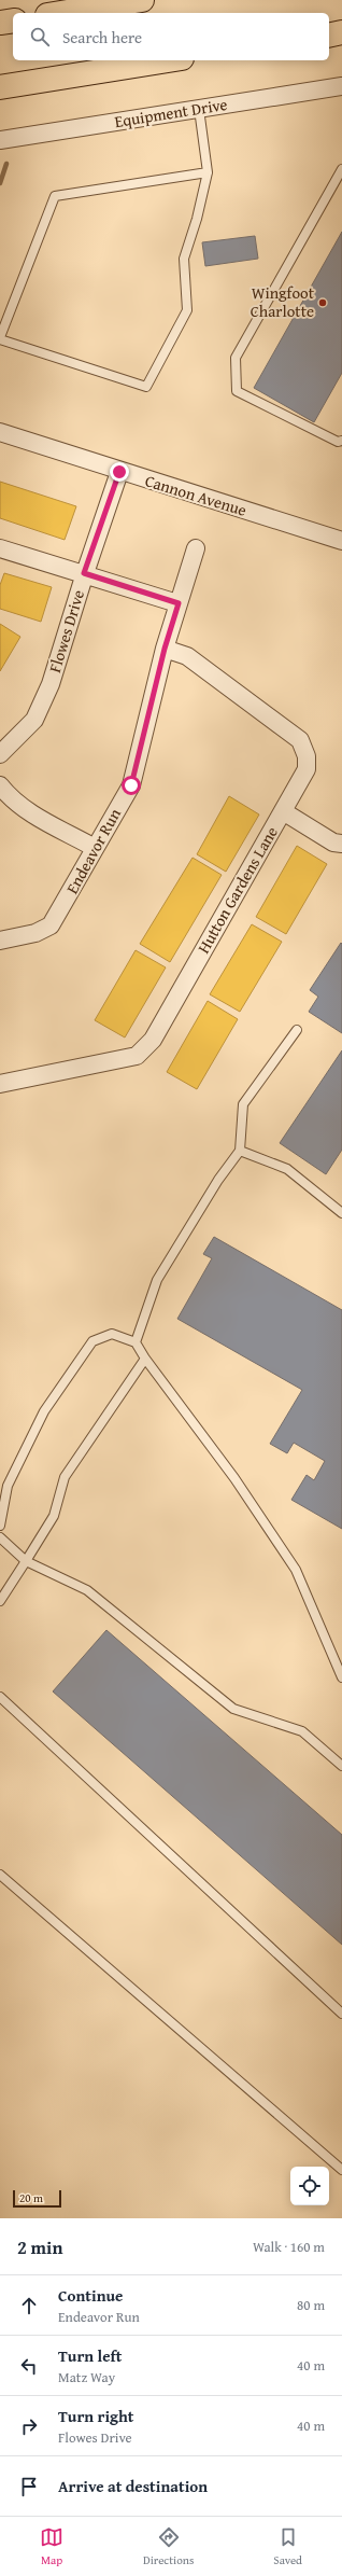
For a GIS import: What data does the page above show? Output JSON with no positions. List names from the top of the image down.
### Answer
{
  "streets": {
    "street": [
      "Equipment Drive",
      "Cannon Avenue",
      "Flowes Drive",
      "Endeavor Run",
      "Hutton Gardens Lane"
    ]
  },
  "crossings": [
    ["Cannon Avenue", "Flowes Drive"],
    ["Endeavor Run", "Hutton Gardens Lane"]
  ],
  "places": ["Wingfoot Charlotte"],
  "scale_bar": "20 m",
  "page": {
    "search": "Search here",
    "scale": "20 m",
    "heading": ["2 min", "Walk · 160 m"],
    "list": [
      ["Continue", "Endeavor Run", "80 m"],
      ["Turn left", "Matz Way", "40 m"],
      ["Turn right", "Flowes Drive", "40 m"],
      "Arrive at destination"
    ],
    "nav": ["Map", "Directions", "Saved"]
  }
}
